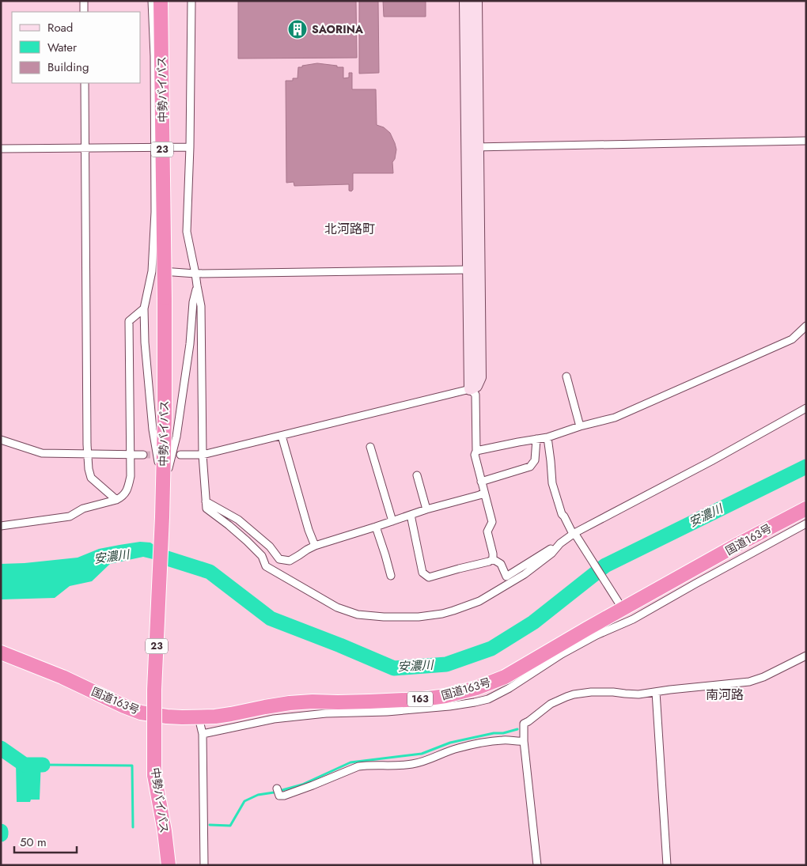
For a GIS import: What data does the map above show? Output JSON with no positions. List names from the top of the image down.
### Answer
{
  "streets": {
    "highway": [
      "中勢バイパス",
      "23",
      "国道163号",
      "163"
    ]
  },
  "districts": ["北河路町", "南河路"],
  "water": ["安濃川"],
  "places": {
    "building": ["SAORINA"]
  },
  "legend": ["Road", "Water", "Building"],
  "scale_bar": "50 m"
}
